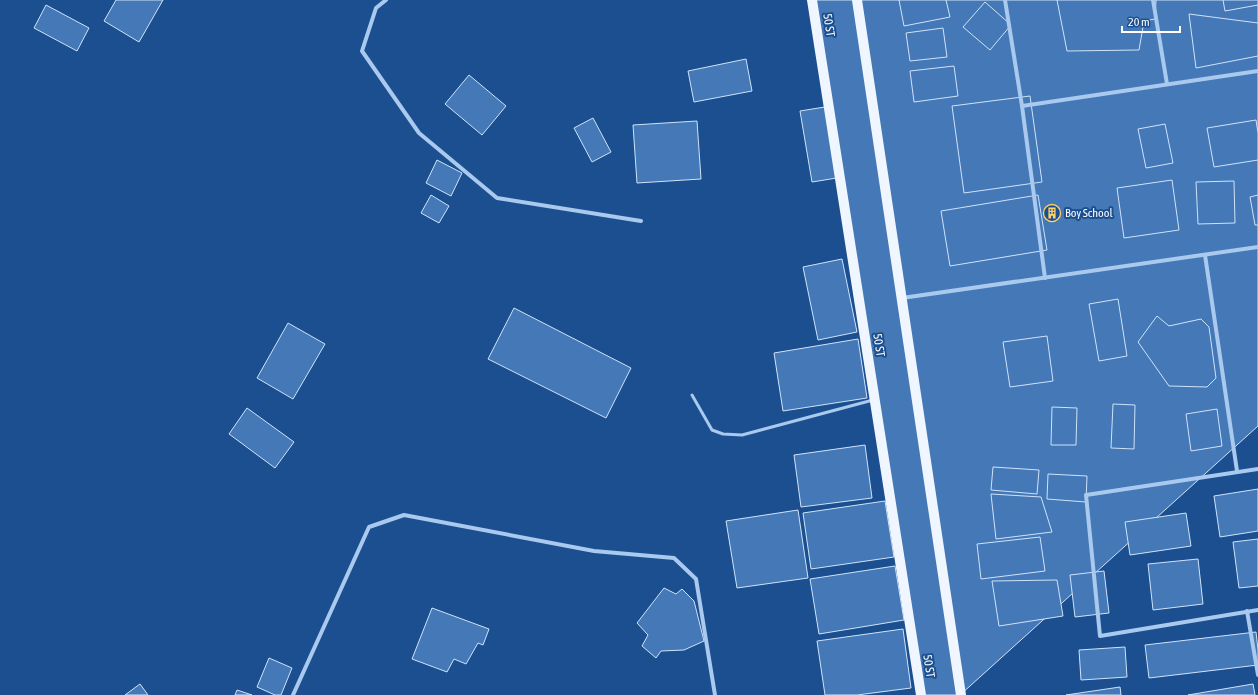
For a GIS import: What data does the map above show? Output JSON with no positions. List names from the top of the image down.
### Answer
{
  "streets": {
    "main road": ["50 ST"]
  },
  "places": {
    "building": ["Boy School"]
  },
  "scale_bar": "20 m"
}
